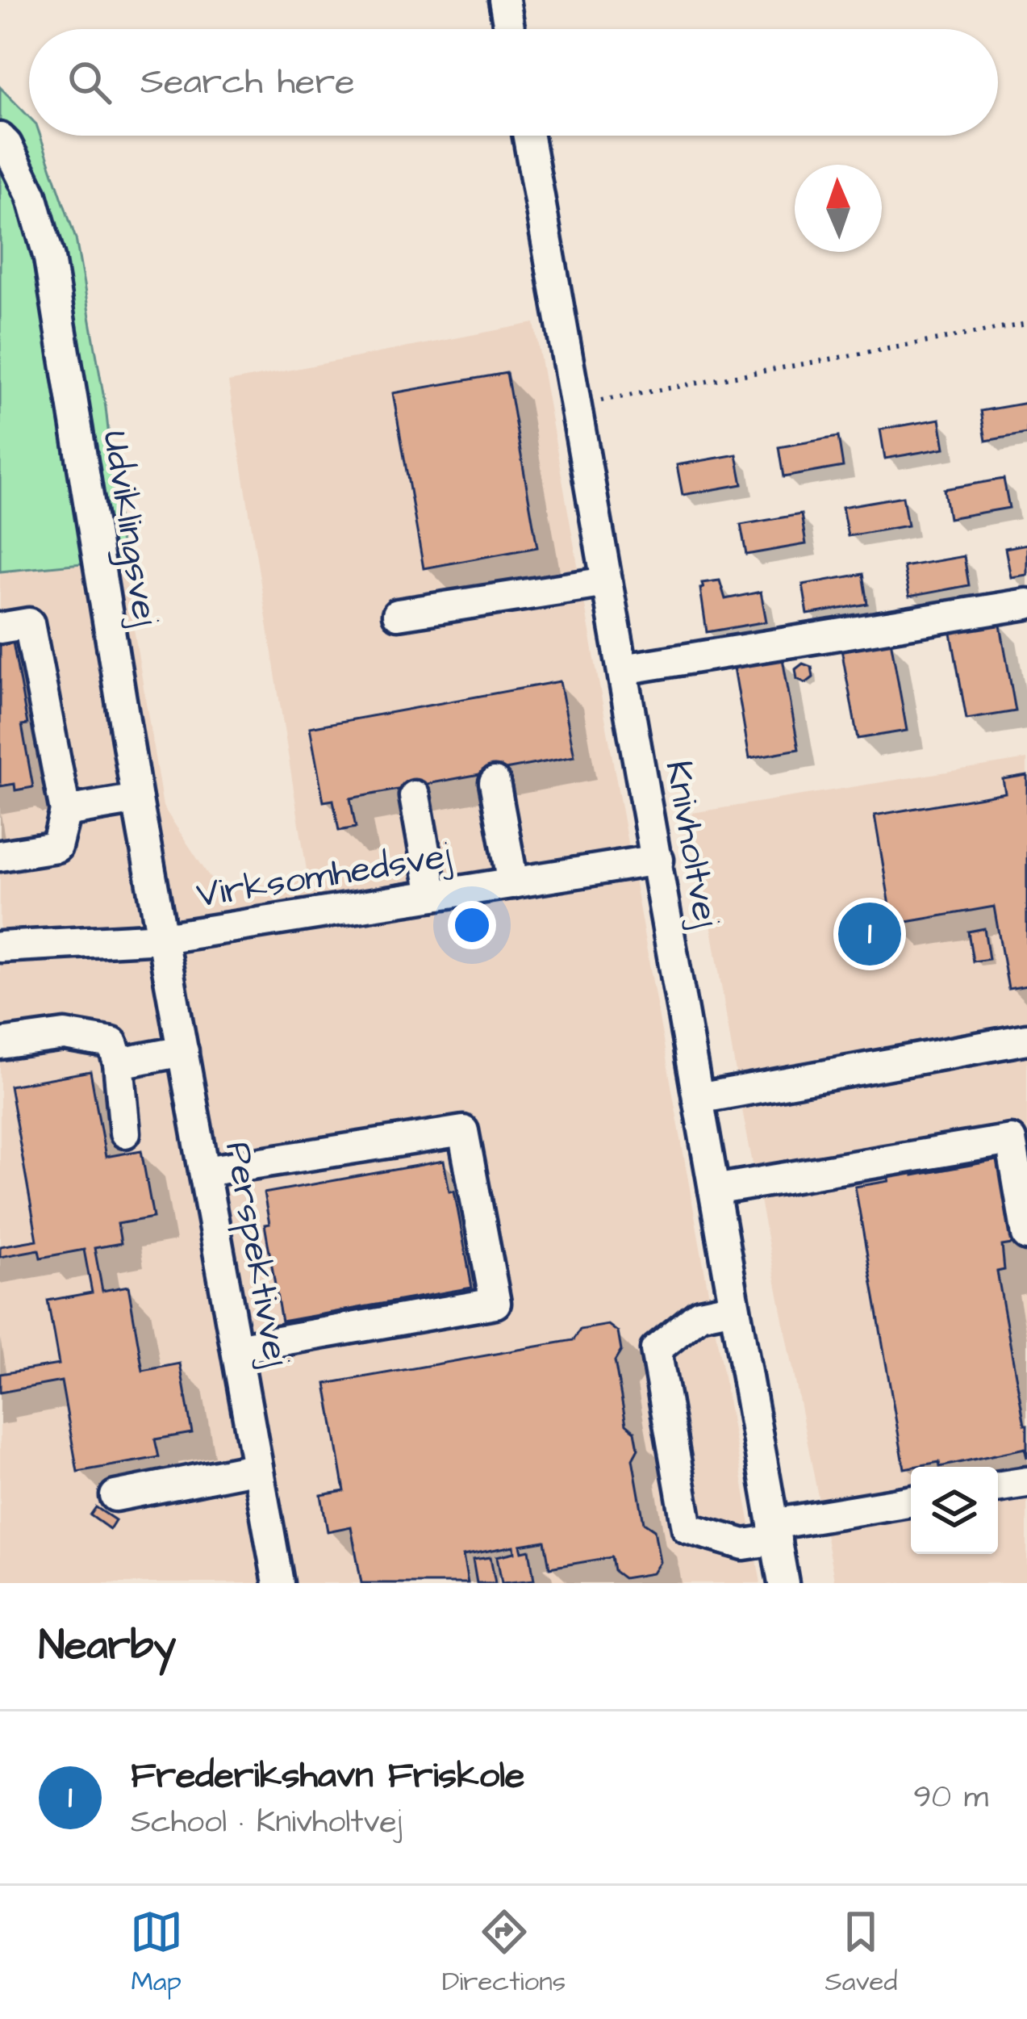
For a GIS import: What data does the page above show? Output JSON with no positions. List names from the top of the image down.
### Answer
{
  "streets": {
    "street": [
      "Udviklingsvej",
      "Knivholtvej",
      "Virksomhedsvej",
      "Perspektivvej"
    ]
  },
  "crossings": [
    ["Udviklingsvej", "Virksomhedsvej"],
    ["Udviklingsvej", "Perspektivvej"],
    ["Knivholtvej", "Virksomhedsvej"],
    ["Virksomhedsvej", "Perspektivvej"]
  ],
  "north": "top",
  "page": {
    "search": "Search here",
    "pins": "1",
    "heading": "Nearby",
    "list": [
      {
        "mark": "1",
        "name": "Frederikshavn Friskole",
        "note": "School · Knivholtvej",
        "value": "90 m"
      }
    ],
    "nav": ["Map", "Directions", "Saved"]
  }
}
